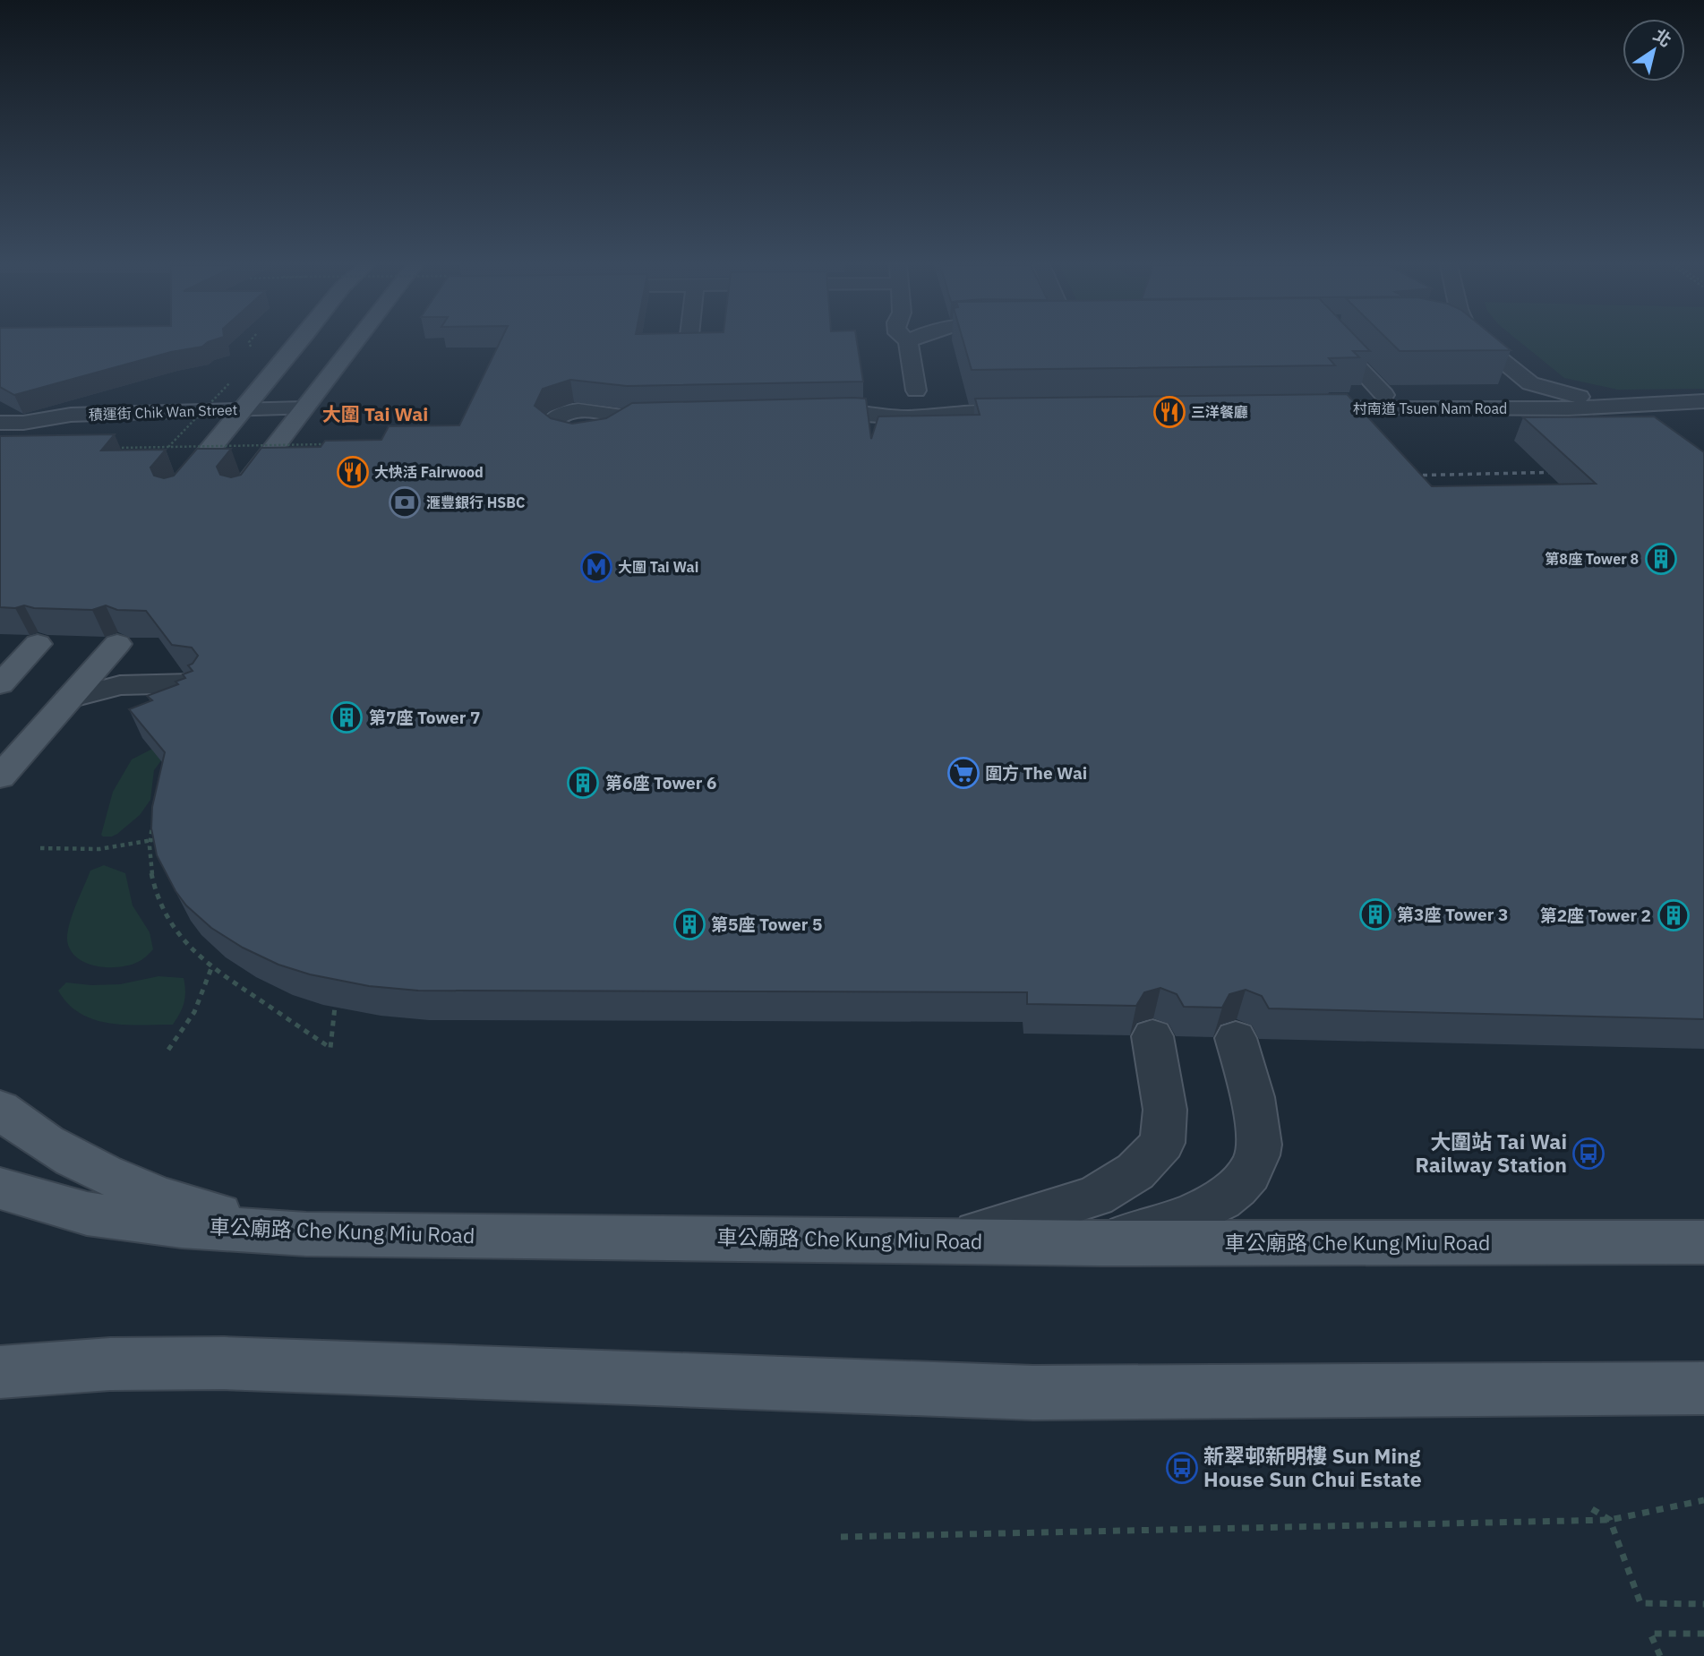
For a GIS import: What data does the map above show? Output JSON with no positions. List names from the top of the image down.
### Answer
{
  "streets": {
    "main road": ["車公廟路 Che Kung Miu Road"],
    "street": ["村南道 Tsuen Nam Road", "積運街 Chik Wan Street"]
  },
  "districts": ["大圍 Tai Wai"],
  "places": {
    "restaurant": ["三洋餐廳", "大快活 Fairwood"],
    "bank": ["滙豐銀行 HSBC"],
    "building": [
      "第8座 Tower 8",
      "第7座 Tower 7",
      "第6座 Tower 6",
      "第3座 Tower 3",
      "第2座 Tower 2",
      "第5座 Tower 5"
    ],
    "metro station": ["大圍 Tai Wai"],
    "supermarket": ["圍方 The Wai"],
    "bus stop": ["大圍站 Tai Wai Railway Station", "新翠邨新明樓 Sun Ming House Sun Chui Estate"]
  },
  "north": "top right"
}
